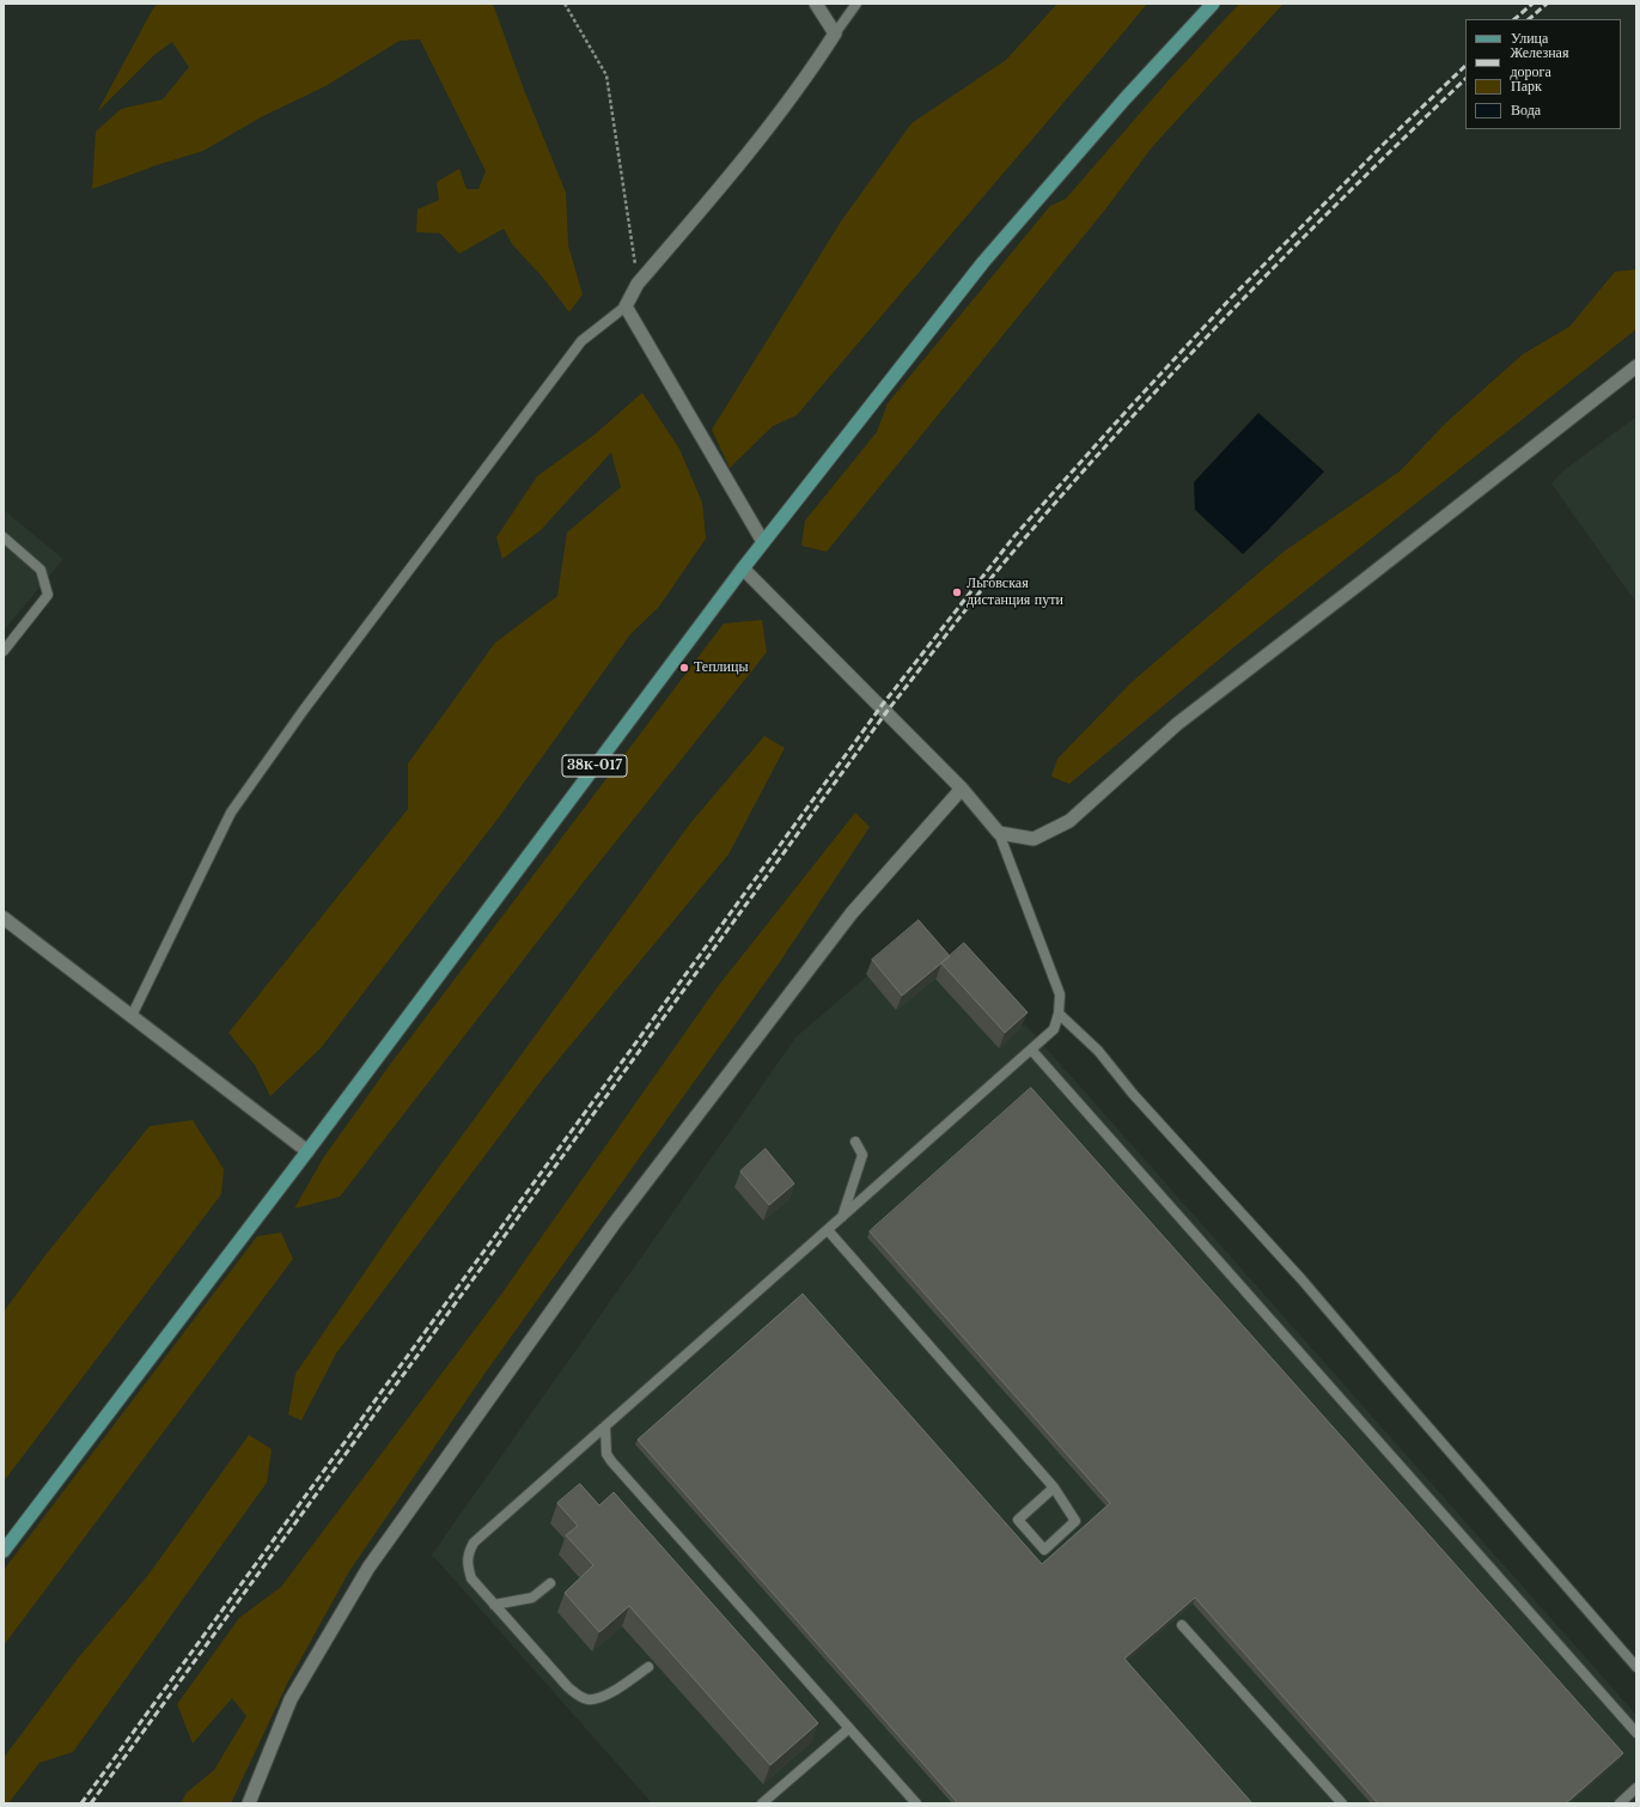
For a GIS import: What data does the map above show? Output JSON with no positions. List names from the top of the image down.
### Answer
{
  "streets": {
    "main road": ["38К-017"]
  },
  "places": ["Льговская дистанция пути", "Теплицы"],
  "legend": [
    "Улица",
    "Железная дорога",
    "Парк",
    "Вода"
  ]
}
